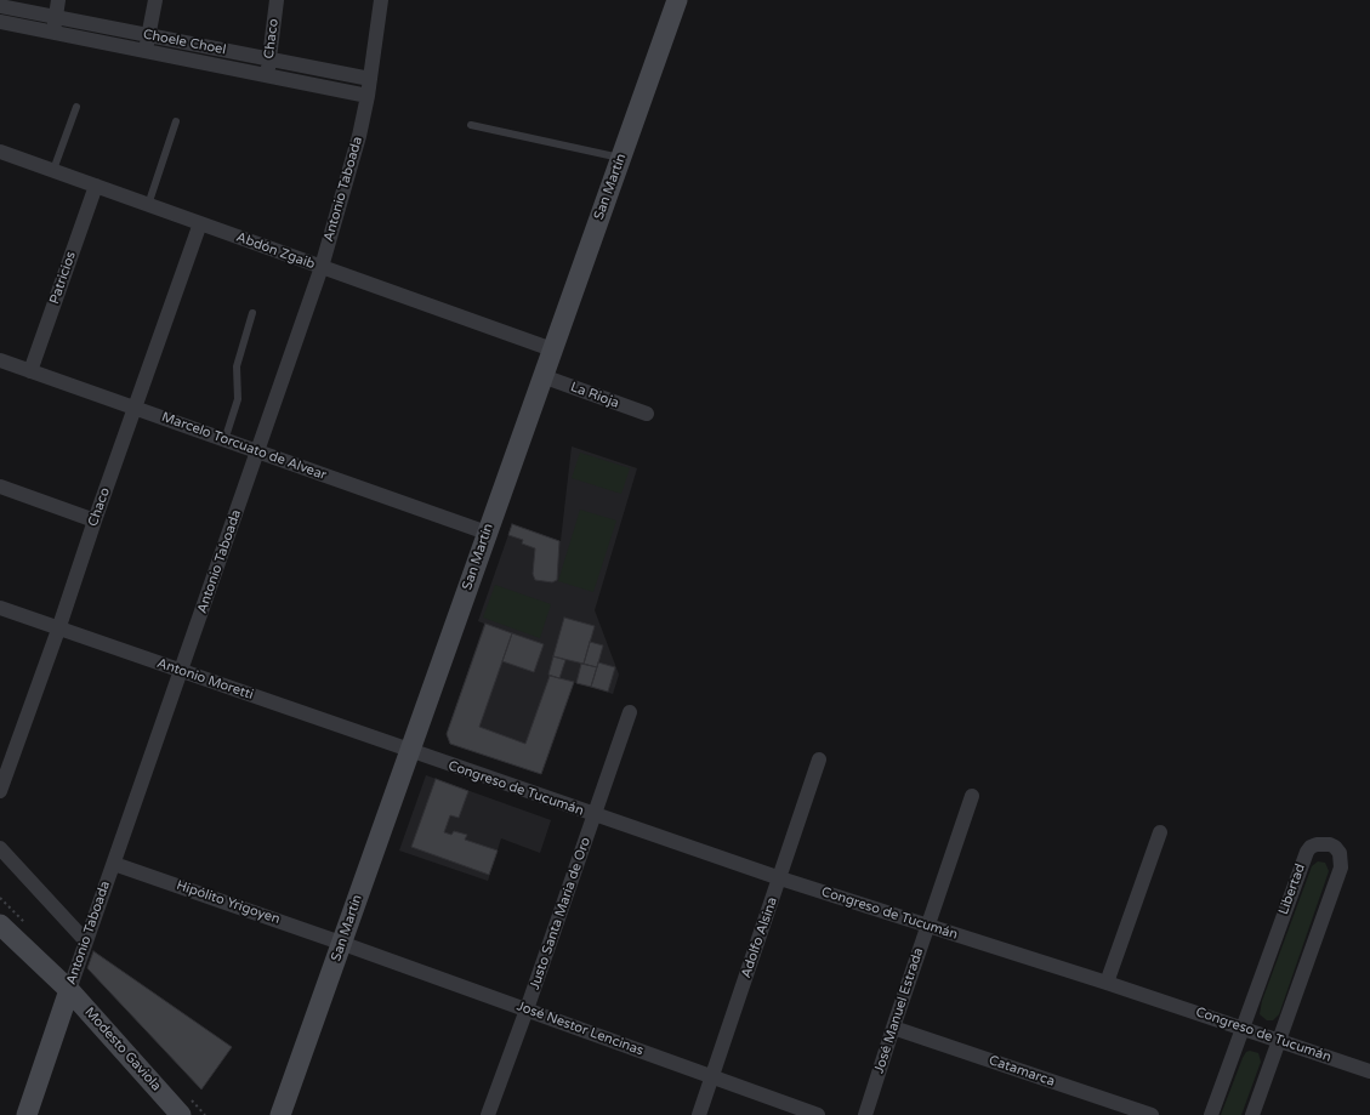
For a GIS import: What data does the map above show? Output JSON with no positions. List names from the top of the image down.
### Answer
{
  "streets": {
    "main road": ["San Martín", "Antonio Taboada", "Modesto Gaviola"],
    "street": [
      "Chaco",
      "Choele Choel",
      "Abdón Zgaib",
      "Patricios",
      "La Rioja",
      "Marcelo Torcuato de Alvear",
      "Antonio Moretti",
      "Congreso de Tucumán",
      "Libertad",
      "Hipólito Yrigoyen",
      "Justo Santa María de Oro",
      "Adolfo Alsina",
      "José Manuel Estrada",
      "José Nestor Lencinas",
      "Catamarca"
    ]
  },
  "crossings": [
    ["Chaco", "Choele Choel"],
    ["Chaco", "Abdón Zgaib"],
    ["Chaco", "Marcelo Torcuato de Alvear"],
    ["Chaco", "Antonio Moretti"],
    ["Choele Choel", "Antonio Taboada"],
    ["San Martín", "Abdón Zgaib"],
    ["San Martín", "La Rioja"],
    ["San Martín", "Marcelo Torcuato de Alvear"],
    ["San Martín", "Antonio Moretti"],
    ["San Martín", "Congreso de Tucumán"],
    ["San Martín", "Hipólito Yrigoyen"],
    ["San Martín", "José Nestor Lencinas"],
    ["Antonio Taboada", "Abdón Zgaib"],
    ["Antonio Taboada", "Marcelo Torcuato de Alvear"],
    ["Antonio Taboada", "Antonio Moretti"],
    ["Antonio Taboada", "Hipólito Yrigoyen"],
    ["Antonio Taboada", "Modesto Gaviola"],
    ["Abdón Zgaib", "Patricios"],
    ["Patricios", "Marcelo Torcuato de Alvear"],
    ["Antonio Moretti", "Congreso de Tucumán"],
    ["Congreso de Tucumán", "Libertad"],
    ["Congreso de Tucumán", "Justo Santa María de Oro"],
    ["Congreso de Tucumán", "Adolfo Alsina"],
    ["Congreso de Tucumán", "José Manuel Estrada"],
    ["Hipólito Yrigoyen", "José Nestor Lencinas"],
    ["Justo Santa María de Oro", "José Nestor Lencinas"],
    ["Adolfo Alsina", "José Nestor Lencinas"],
    ["José Manuel Estrada", "Catamarca"]
  ]
}
